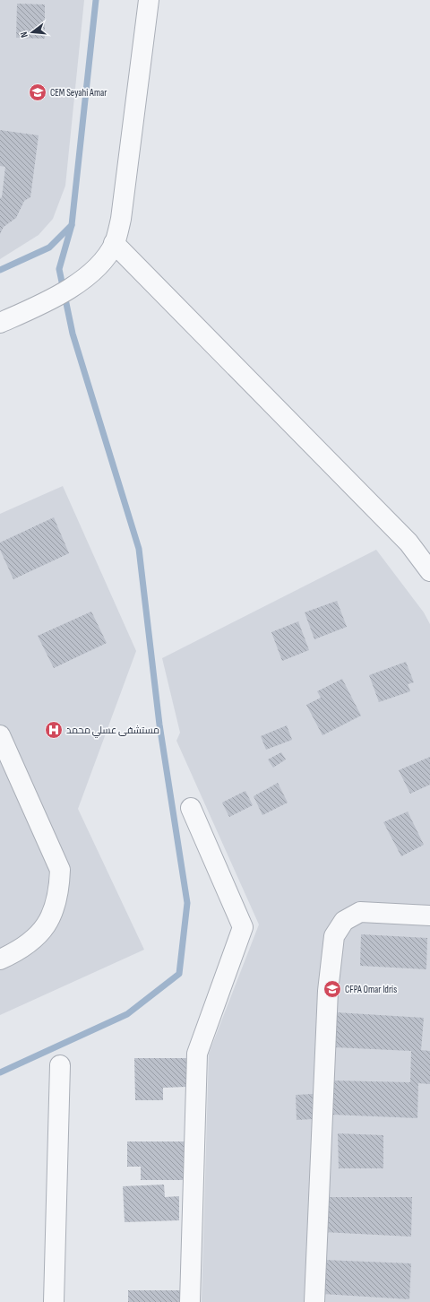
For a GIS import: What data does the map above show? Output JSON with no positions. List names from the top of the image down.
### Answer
{
  "places": {
    "school or university": ["CEM Seyahi Amar", "CFPA Omar Idris"],
    "hospital": ["مستشفى عسلي محمد"]
  },
  "north": "left"
}
